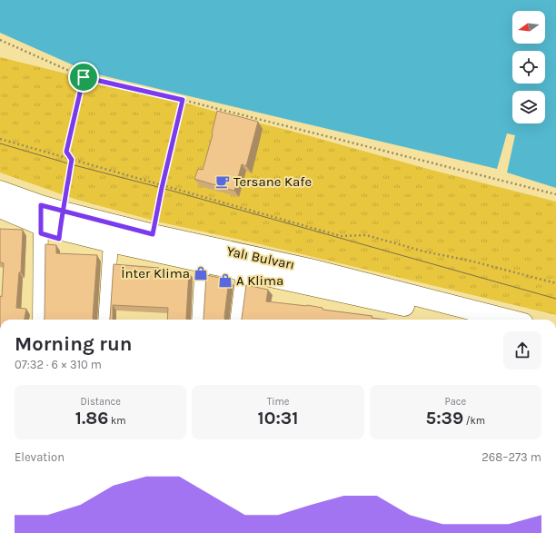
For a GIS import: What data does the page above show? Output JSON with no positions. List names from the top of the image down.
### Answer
{
  "streets": {
    "main road": ["Yalı Bulvarı"]
  },
  "places": {
    "cafe": ["Tersane Kafe"],
    "shop": ["İnter Klima", "A Klima"]
  },
  "north": "left",
  "page": {
    "heading": ["Morning run", "07:32 · 6 × 310 m"],
    "stats": [
      ["Distance", "1.86 km"],
      ["Time", "10:31"],
      ["Pace", "5:39 /km"]
    ],
    "chart": ["Elevation", "268–273 m"]
  }
}
